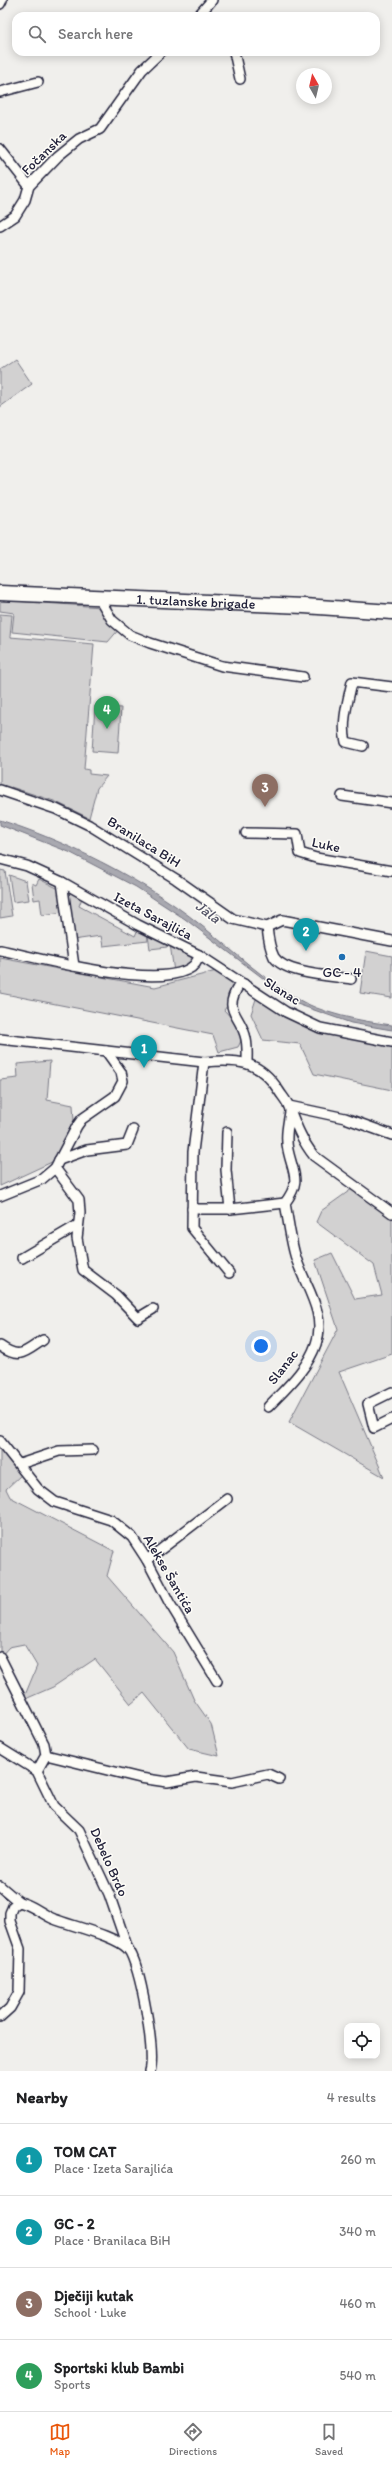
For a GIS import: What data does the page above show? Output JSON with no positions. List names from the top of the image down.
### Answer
{
  "streets": {
    "main road": ["1. tuzlanske brigade"],
    "street": [
      "Fočanska",
      "Branilaca BiH",
      "Luke",
      "Izeta Sarajlića",
      "Slanac",
      "Alekse Šantića",
      "Debelo Brdo"
    ]
  },
  "water": ["Jala"],
  "places": ["GC - 4"],
  "north": "top",
  "page": {
    "search": "Search here",
    "pins": [
      "4",
      "3",
      "2",
      "1"
    ],
    "heading": ["Nearby", "4 results"],
    "list": [
      {
        "mark": "1",
        "name": "TOM CAT",
        "note": "Place · Izeta Sarajlića",
        "value": "260 m"
      },
      {
        "mark": "2",
        "name": "GC - 2",
        "note": "Place · Branilaca BiH",
        "value": "340 m"
      },
      {
        "mark": "3",
        "name": "Dječiji kutak",
        "note": "School · Luke",
        "value": "460 m"
      },
      {
        "mark": "4",
        "name": "Sportski klub Bambi",
        "note": "Sports",
        "value": "540 m"
      }
    ],
    "nav": ["Map", "Directions", "Saved"]
  }
}
